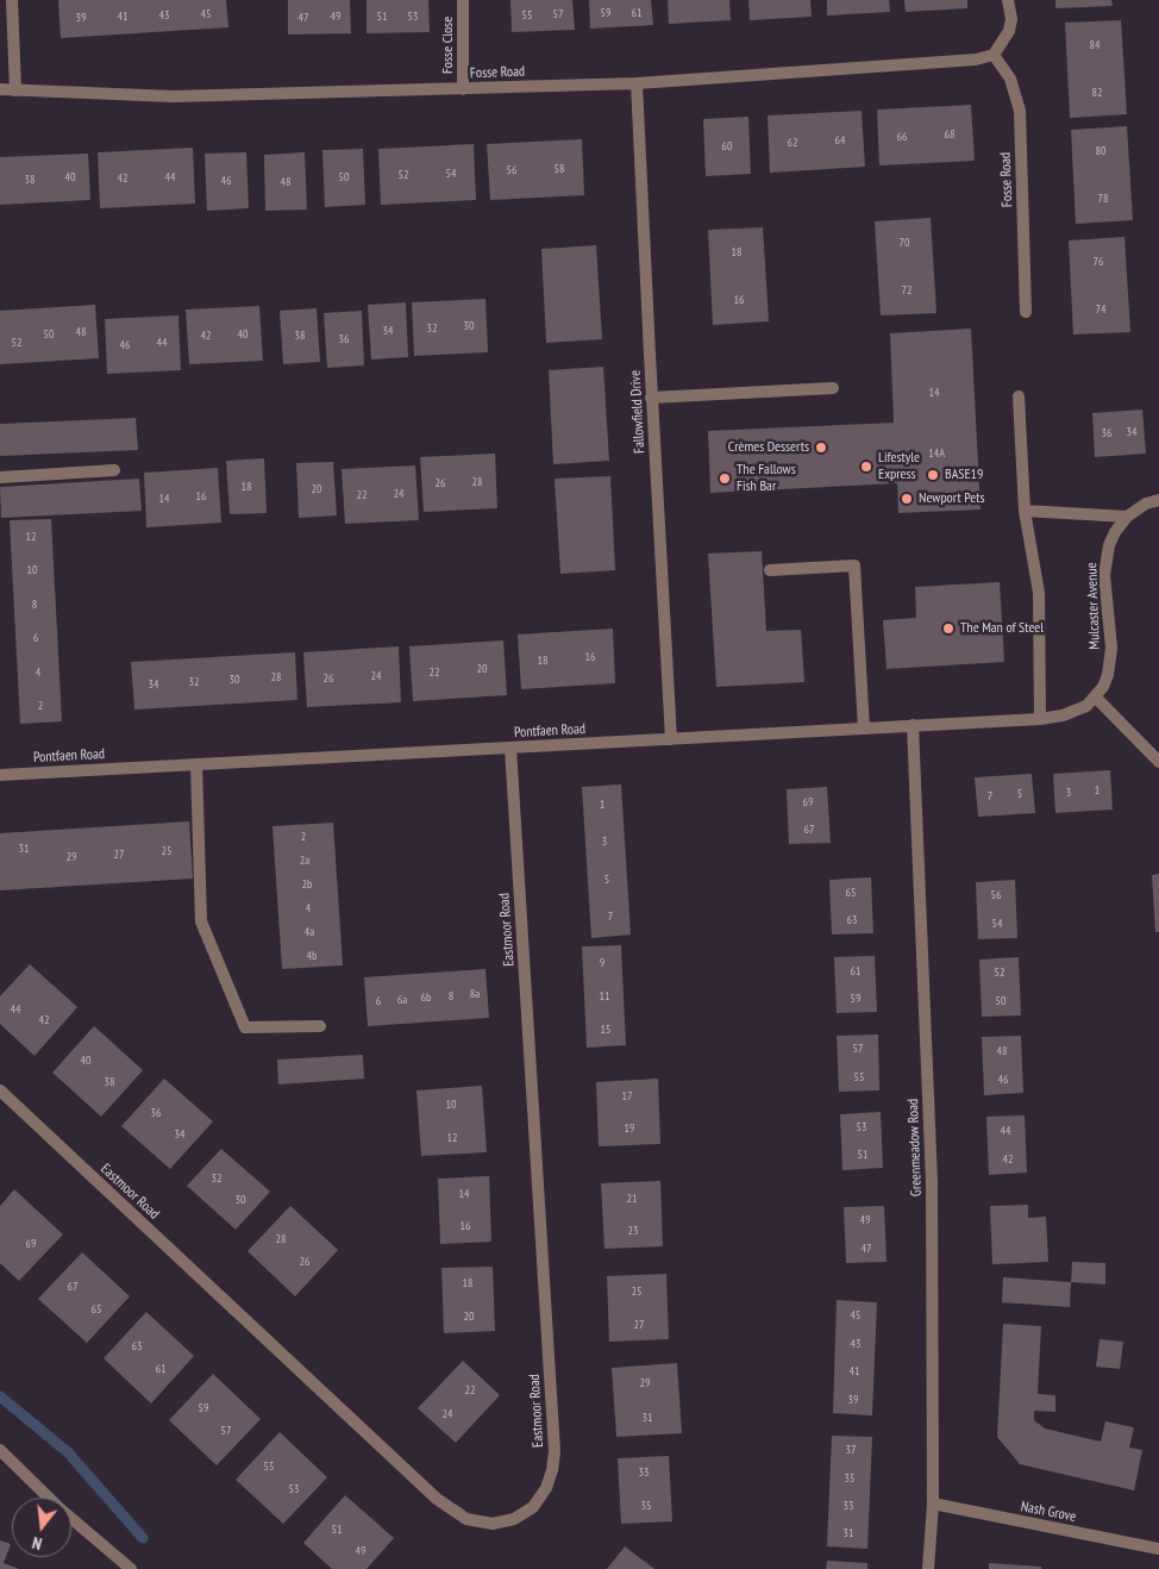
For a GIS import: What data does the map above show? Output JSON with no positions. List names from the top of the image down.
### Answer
{
  "streets": {
    "street": [
      "Fosse Close",
      "Fosse Road",
      "Fallowfield Drive",
      "Mulcaster Avenue",
      "Pontfaen Road",
      "Eastmoor Road",
      "Greenmeadow Road",
      "Nash Grove"
    ]
  },
  "crossings": [
    ["Fosse Close", "Fosse Road"],
    ["Fosse Road", "Fallowfield Drive"],
    ["Fallowfield Drive", "Pontfaen Road"],
    ["Mulcaster Avenue", "Pontfaen Road"],
    ["Pontfaen Road", "Eastmoor Road"],
    ["Pontfaen Road", "Greenmeadow Road"],
    ["Greenmeadow Road", "Nash Grove"]
  ],
  "places": [
    "Crèmes Desserts",
    "Lifestyle Express",
    "BASE19",
    "The Fallows Fish Bar",
    "Newport Pets",
    "The Man of Steel"
  ],
  "house_numbers": [
    "59",
    "61",
    "45",
    "57",
    "43",
    "55",
    "41",
    "49",
    "51",
    "53",
    "39",
    "47",
    "84",
    "82",
    "68",
    "66",
    "64",
    "62",
    "60",
    "80",
    "58",
    "56",
    "54",
    "52",
    "40",
    "44",
    "50",
    "42",
    "38",
    "46",
    "48",
    "78",
    "70",
    "18",
    "76",
    "72",
    "16",
    "74",
    "30",
    "32",
    "34",
    "48",
    "50",
    "40",
    "42",
    "38",
    "36",
    "52",
    "44",
    "46",
    "14",
    "34",
    "36",
    "14A",
    "28",
    "26",
    "18",
    "20",
    "24",
    "22",
    "16",
    "14",
    "12",
    "10",
    "8",
    "6",
    "16",
    "18",
    "20",
    "4",
    "22",
    "24",
    "28",
    "26",
    "30",
    "32",
    "34",
    "2",
    "1",
    "3",
    "5",
    "7",
    "69",
    "1",
    "67",
    "2",
    "3",
    "31",
    "25",
    "27",
    "29",
    "2a",
    "5",
    "2b",
    "65",
    "56",
    "4",
    "7",
    "63",
    "54",
    "4a",
    "4b",
    "9",
    "61",
    "52",
    "8a",
    "8",
    "11",
    "6b",
    "59",
    "6a",
    "6",
    "50",
    "44",
    "42",
    "15",
    "57",
    "48",
    "40",
    "55",
    "46",
    "38",
    "17",
    "10",
    "36",
    "53",
    "19",
    "44",
    "34",
    "12",
    "51",
    "42",
    "32",
    "14",
    "21",
    "30",
    "49",
    "16",
    "23",
    "28",
    "69",
    "47",
    "26",
    "18",
    "67",
    "25",
    "65",
    "45",
    "20",
    "27",
    "43",
    "63",
    "61",
    "41",
    "29",
    "22",
    "39",
    "59",
    "24",
    "31",
    "57",
    "37",
    "55",
    "33",
    "35",
    "53",
    "35",
    "33",
    "51",
    "31",
    "49"
  ],
  "north": "bottom"
}
